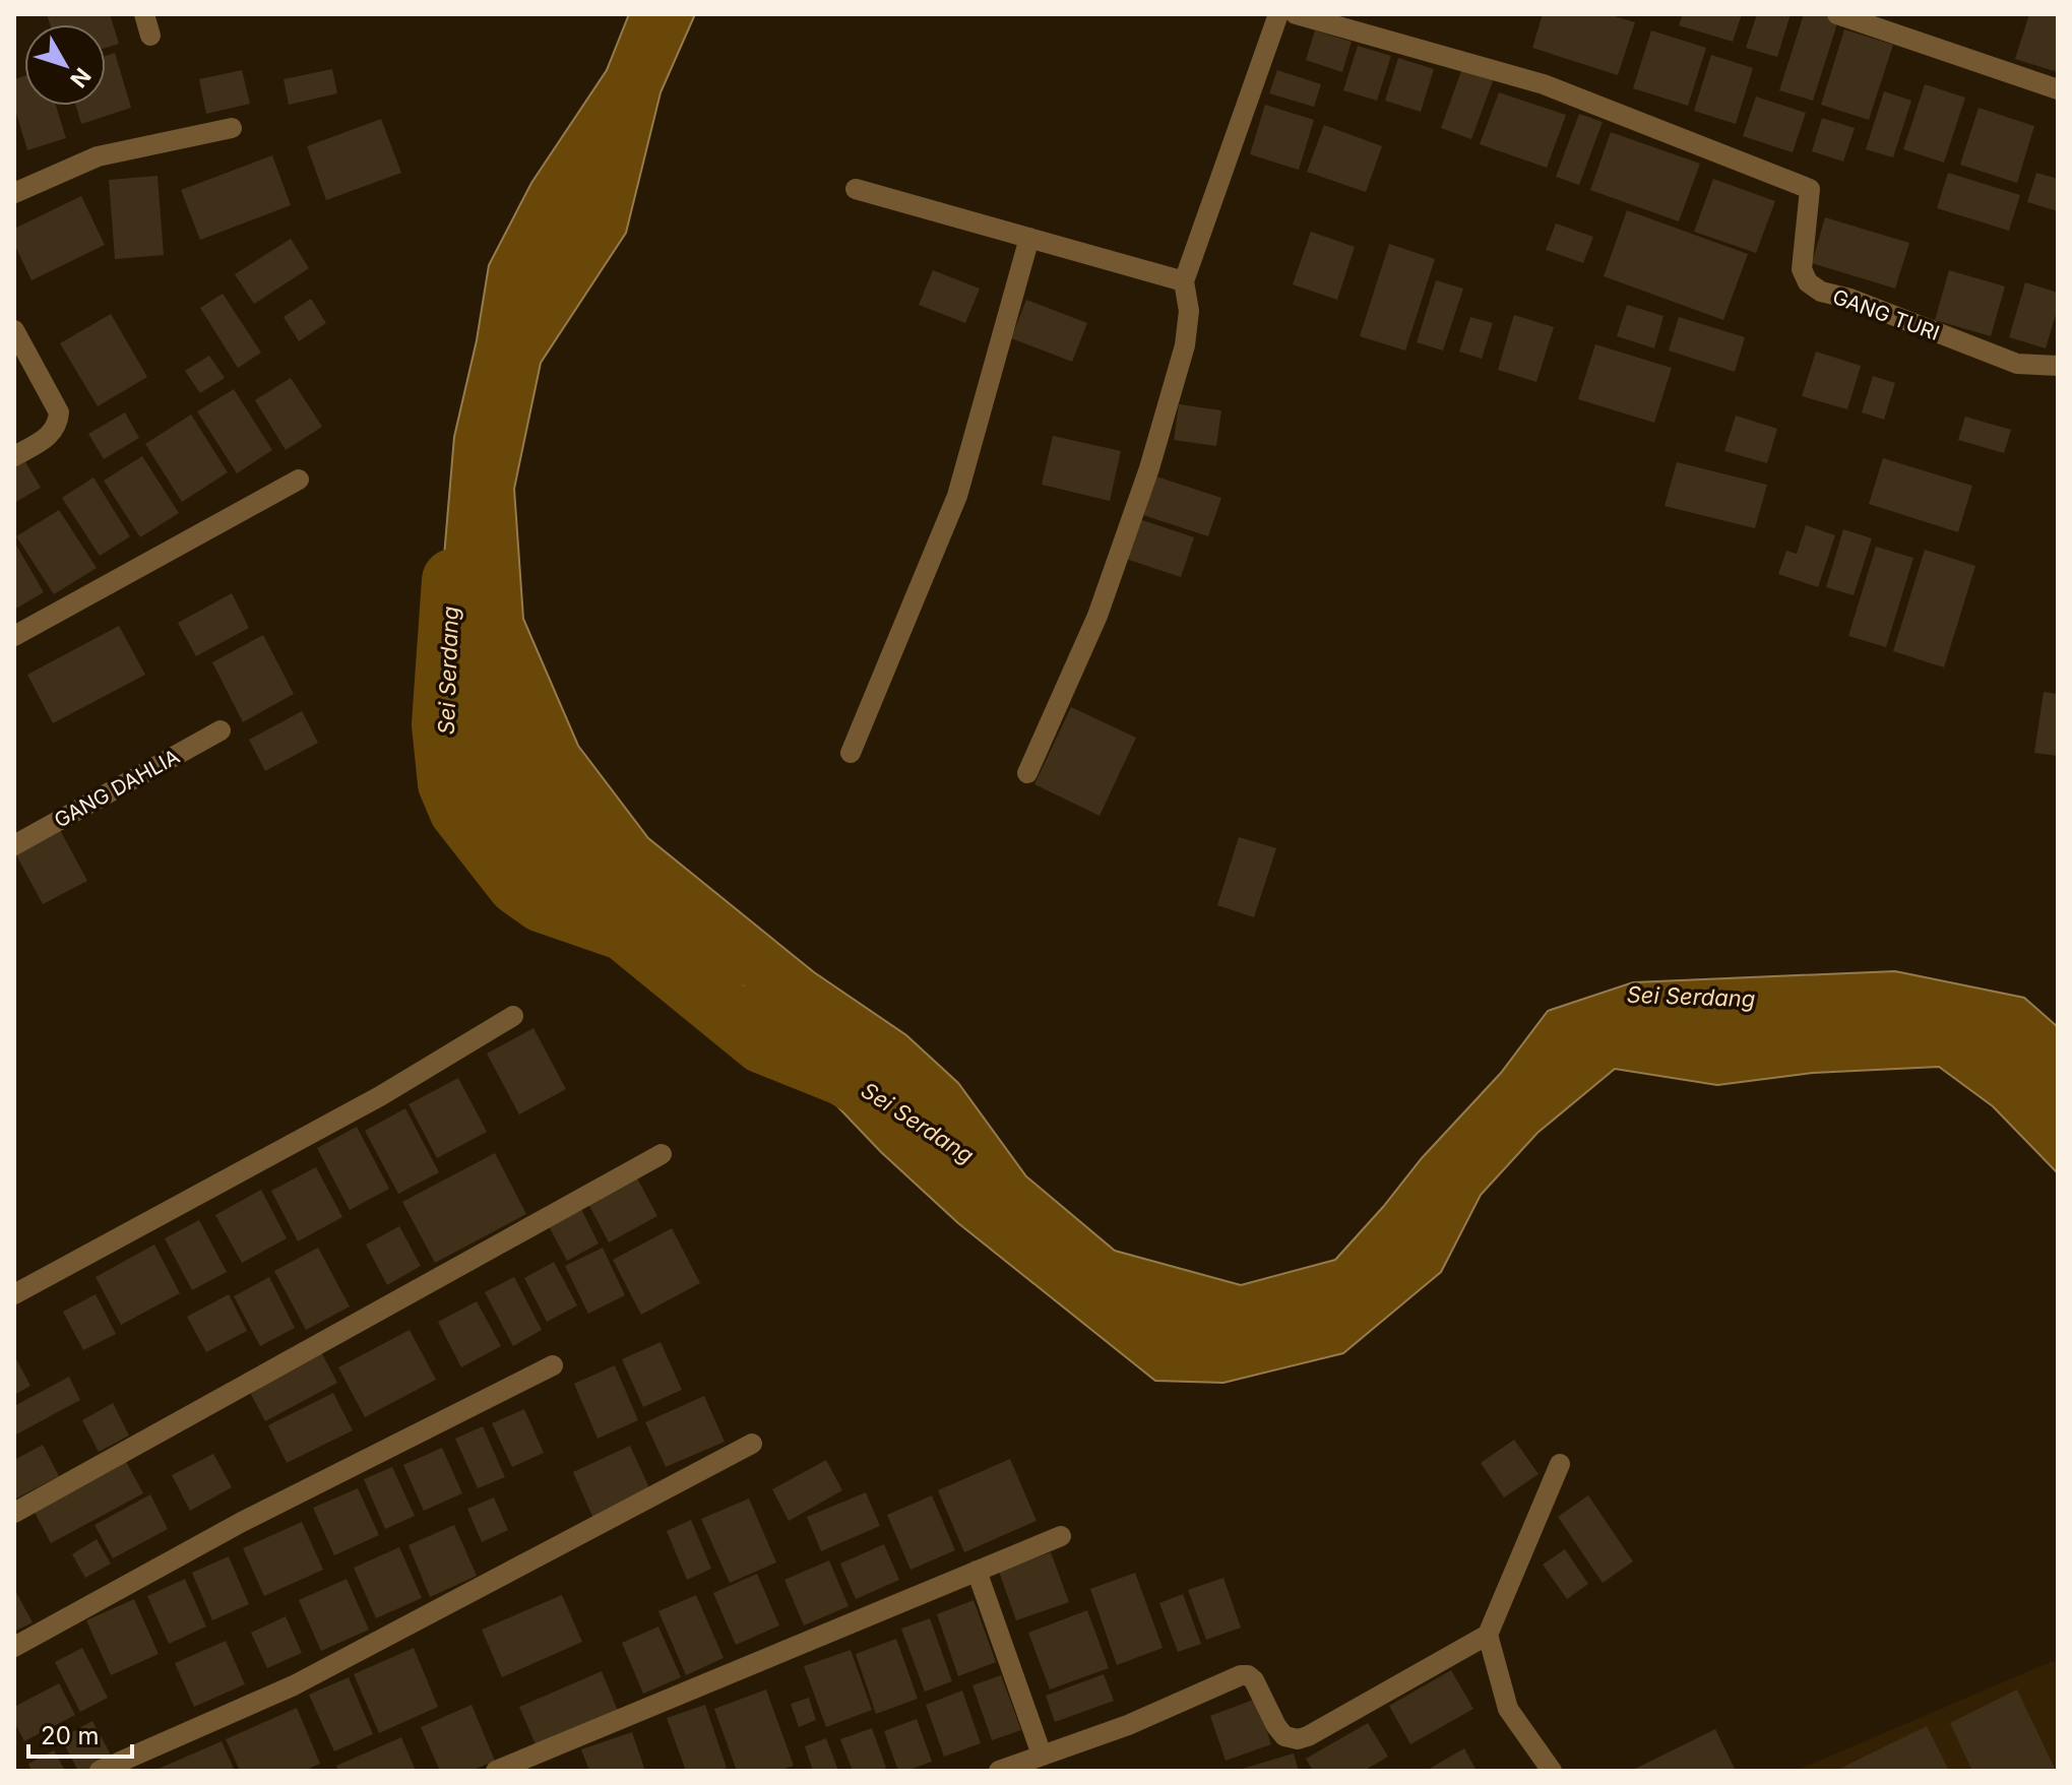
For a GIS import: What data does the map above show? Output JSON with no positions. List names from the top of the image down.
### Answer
{
  "streets": {
    "street": ["GANG TURI", "GANG DAHLIA"]
  },
  "water": ["Sei Serdang"],
  "scale_bar": "20 m",
  "north": "bottom right"
}
